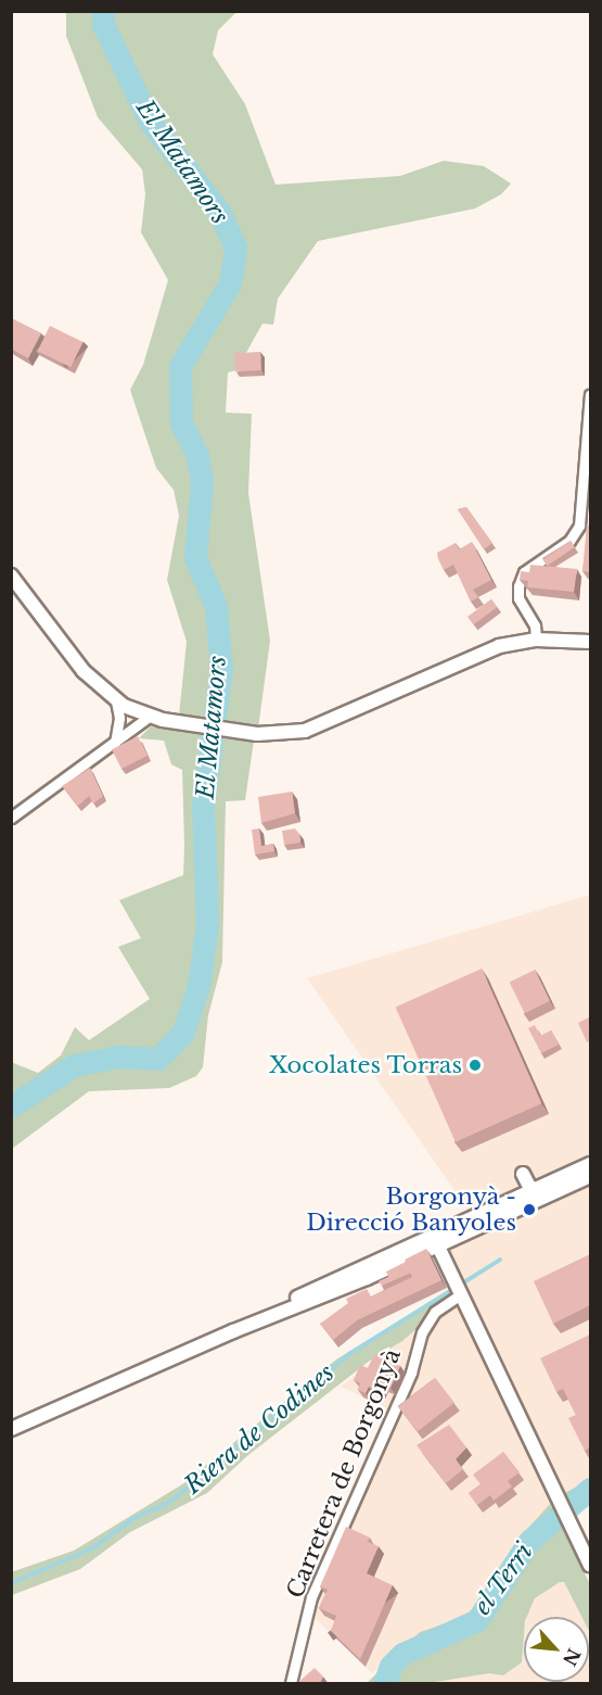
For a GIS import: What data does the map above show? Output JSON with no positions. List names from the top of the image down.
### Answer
{
  "streets": {
    "street": ["Carretera de Borgonyà"]
  },
  "water": ["El Matamors", "Riera de Codines", "el Terri"],
  "places": ["Xocolates Torras", "Borgonyà - Direcció Banyoles"],
  "north": "bottom right"
}
